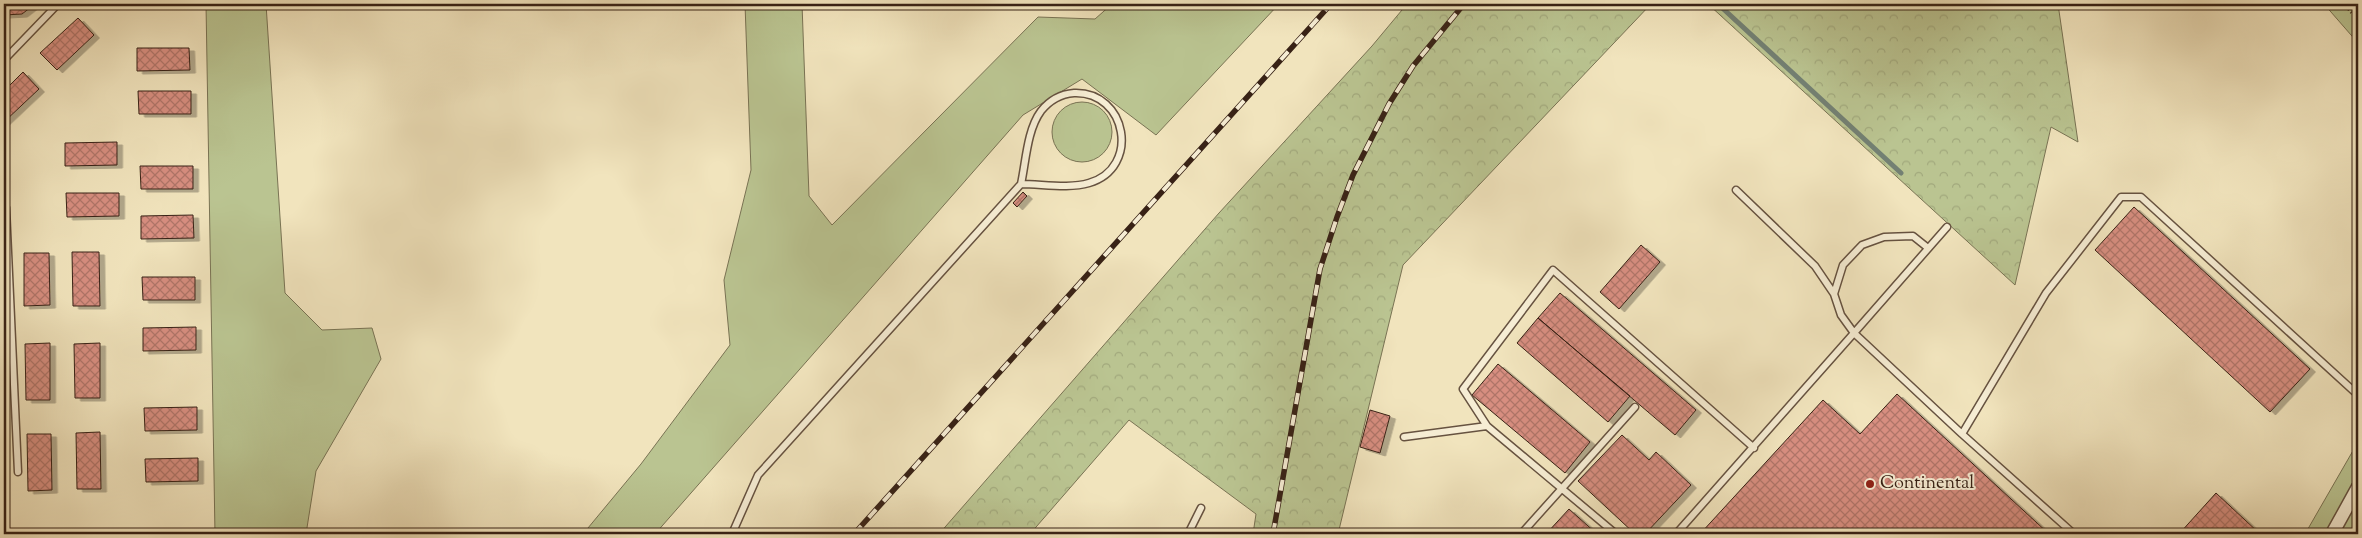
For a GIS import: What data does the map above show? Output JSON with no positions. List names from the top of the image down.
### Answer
{
  "places": ["Continental"]
}
